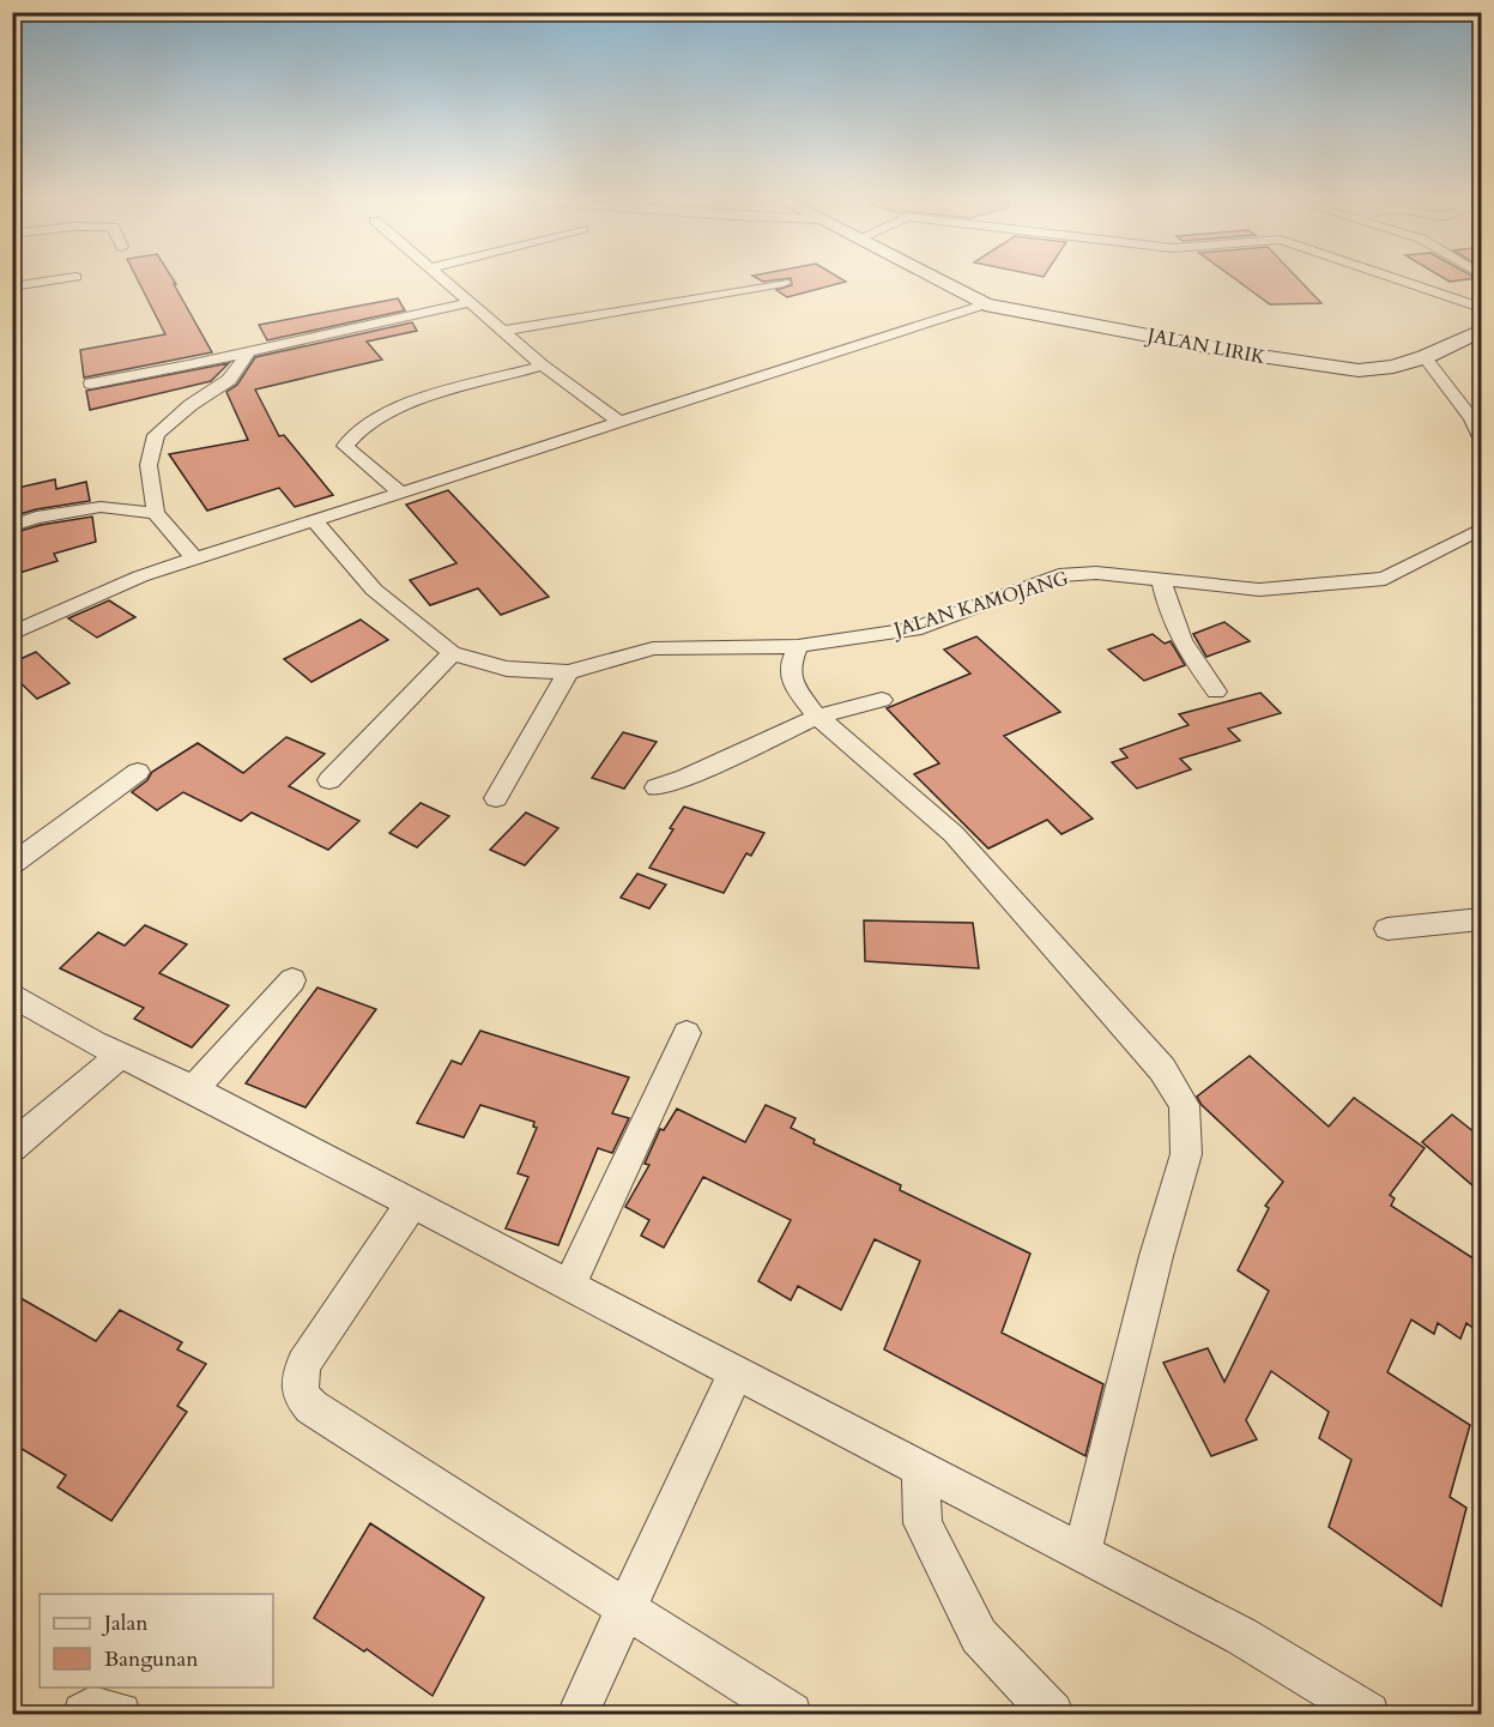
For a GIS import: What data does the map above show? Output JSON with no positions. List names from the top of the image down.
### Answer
{
  "streets": {
    "main road": ["JALAN LIRIK"],
    "street": ["JALAN KAMOJANG"]
  },
  "legend": ["Jalan", "Bangunan"]
}
